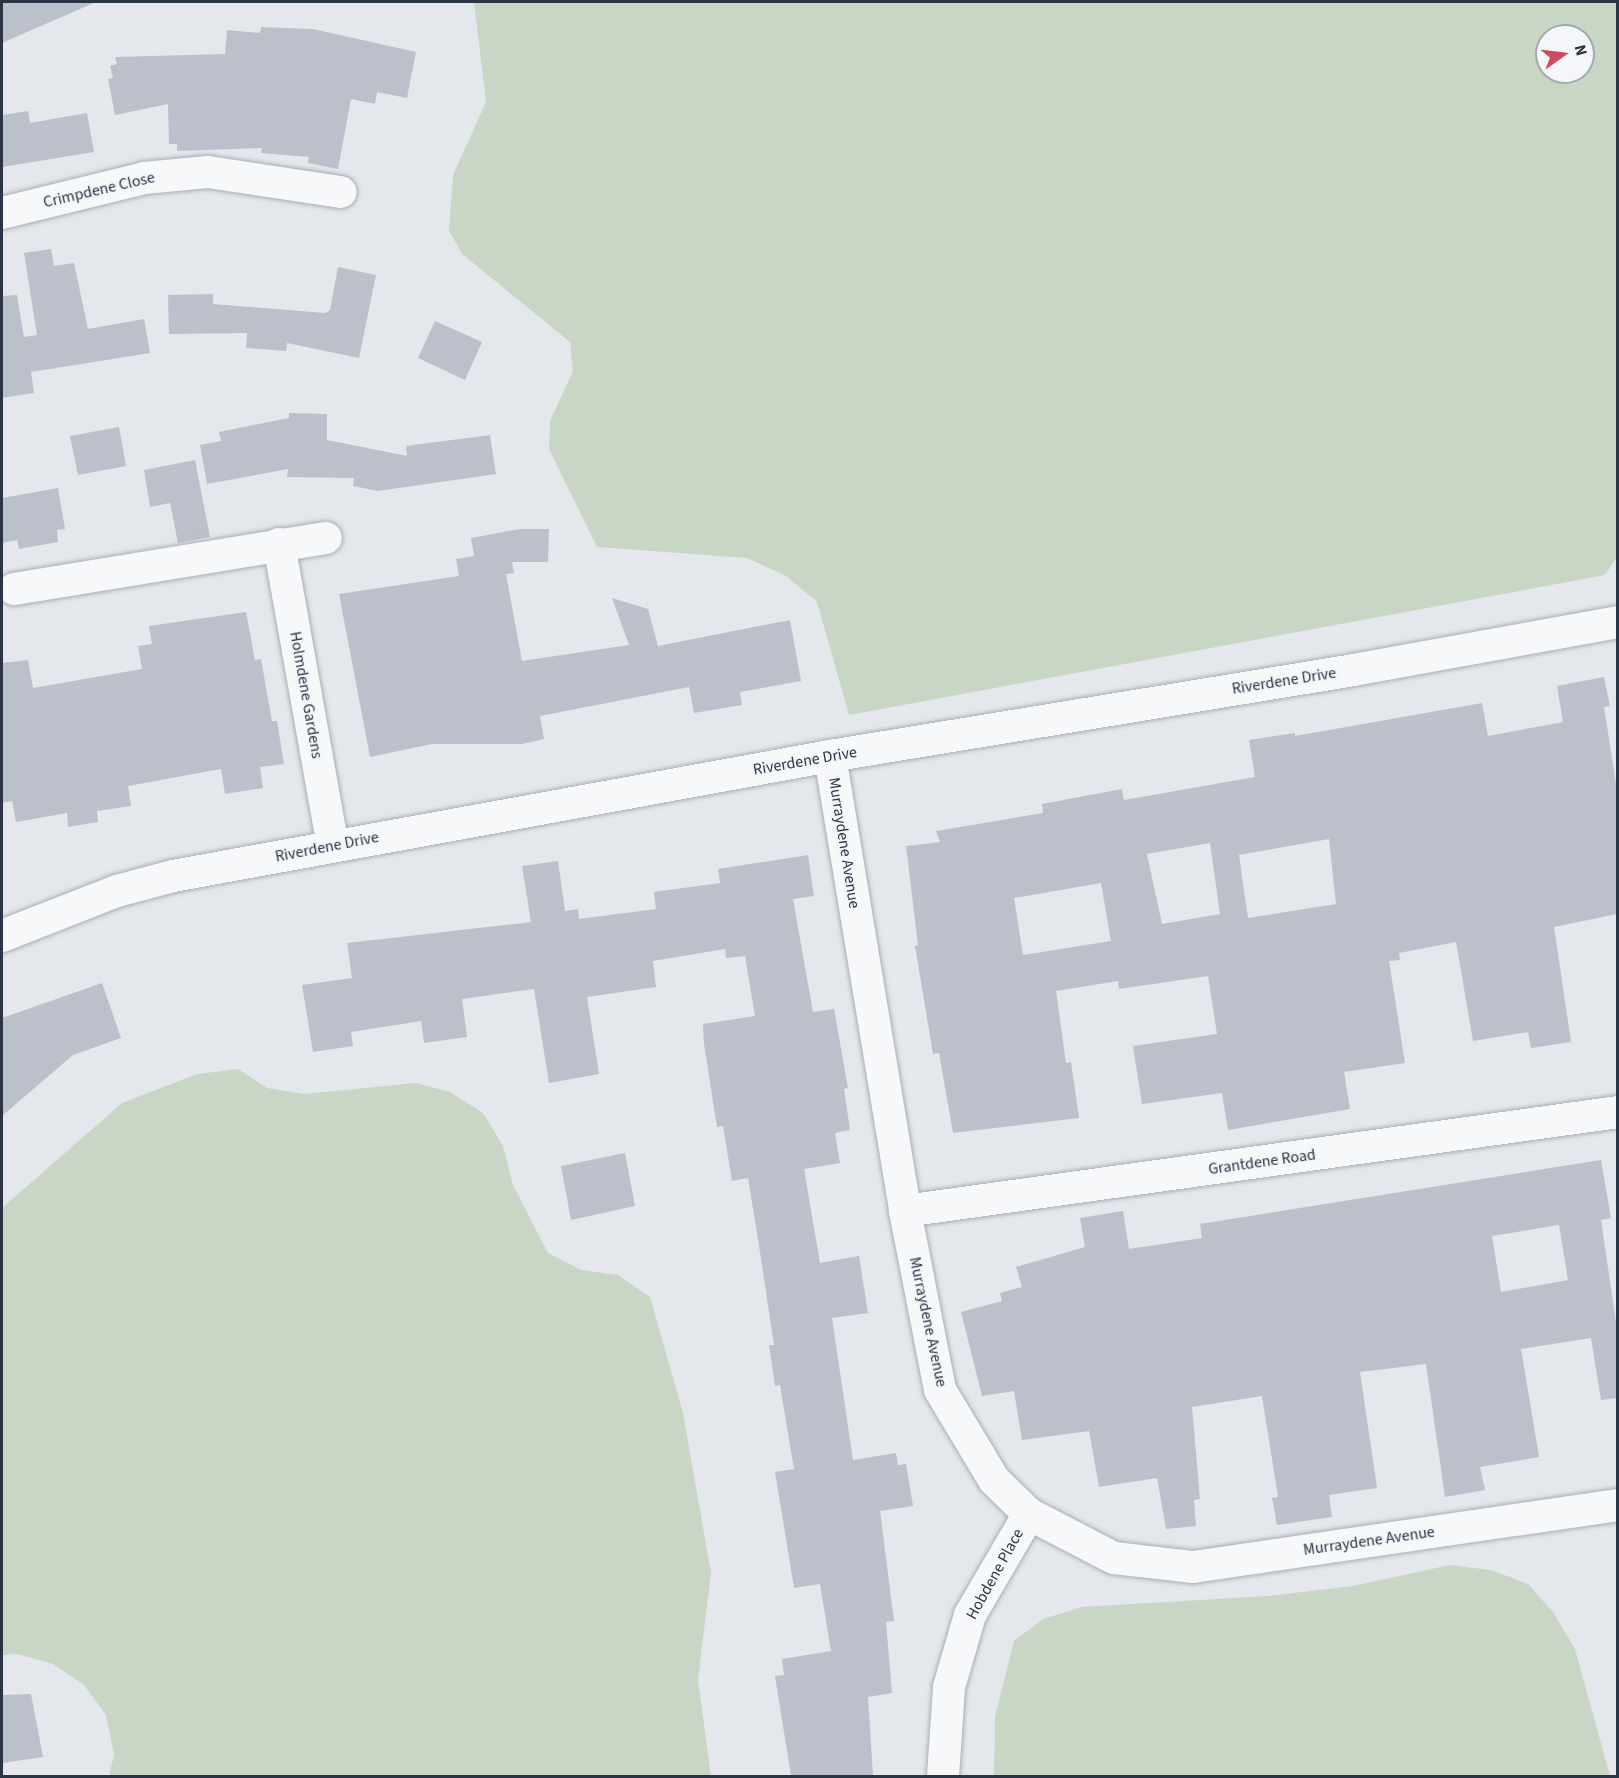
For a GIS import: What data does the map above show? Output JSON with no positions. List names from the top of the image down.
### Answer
{
  "streets": {
    "street": [
      "Crimpdene Close",
      "Riverdene Drive",
      "Holmdene Gardens",
      "Murraydene Avenue",
      "Grantdene Road",
      "Hobdene Place"
    ]
  },
  "crossings": [
    ["Riverdene Drive", "Holmdene Gardens"],
    ["Riverdene Drive", "Murraydene Avenue"],
    ["Murraydene Avenue", "Grantdene Road"],
    ["Murraydene Avenue", "Hobdene Place"]
  ],
  "north": "right"
}
